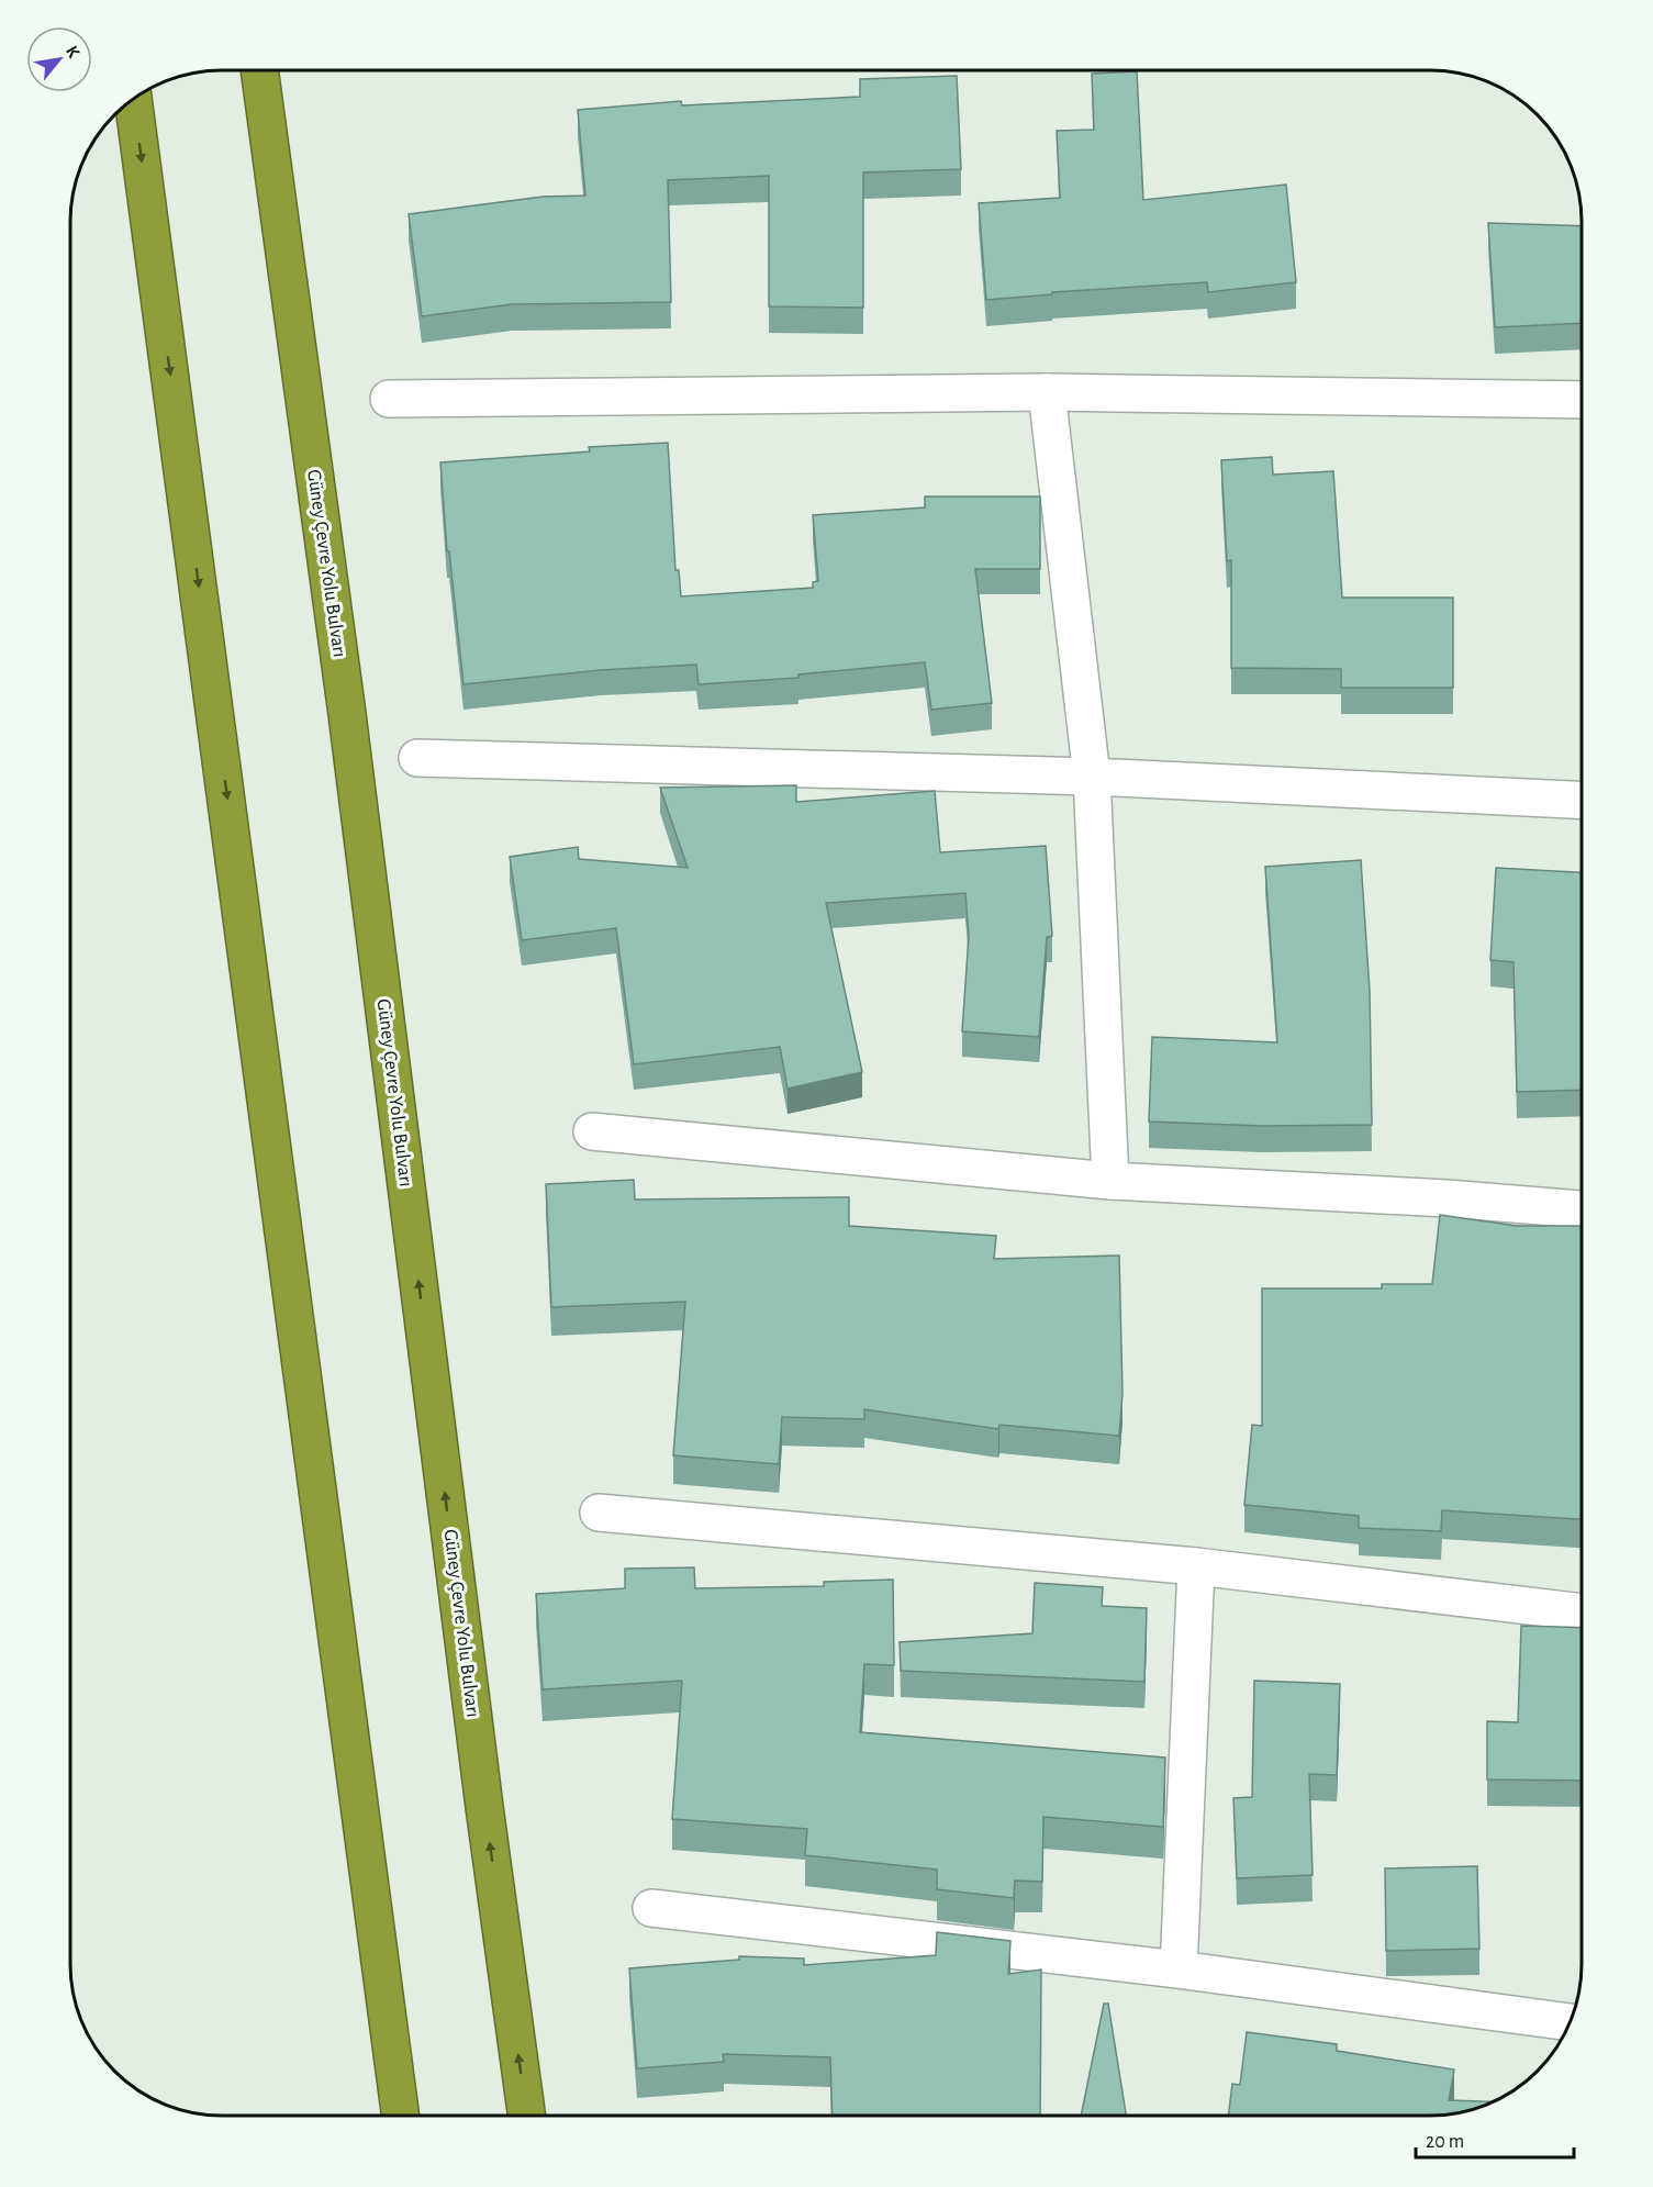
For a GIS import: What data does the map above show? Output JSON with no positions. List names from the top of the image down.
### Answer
{
  "streets": {
    "highway": ["Güney Çevre Yolu Bulvarı"]
  },
  "scale_bar": "20 m",
  "north": "top right"
}
